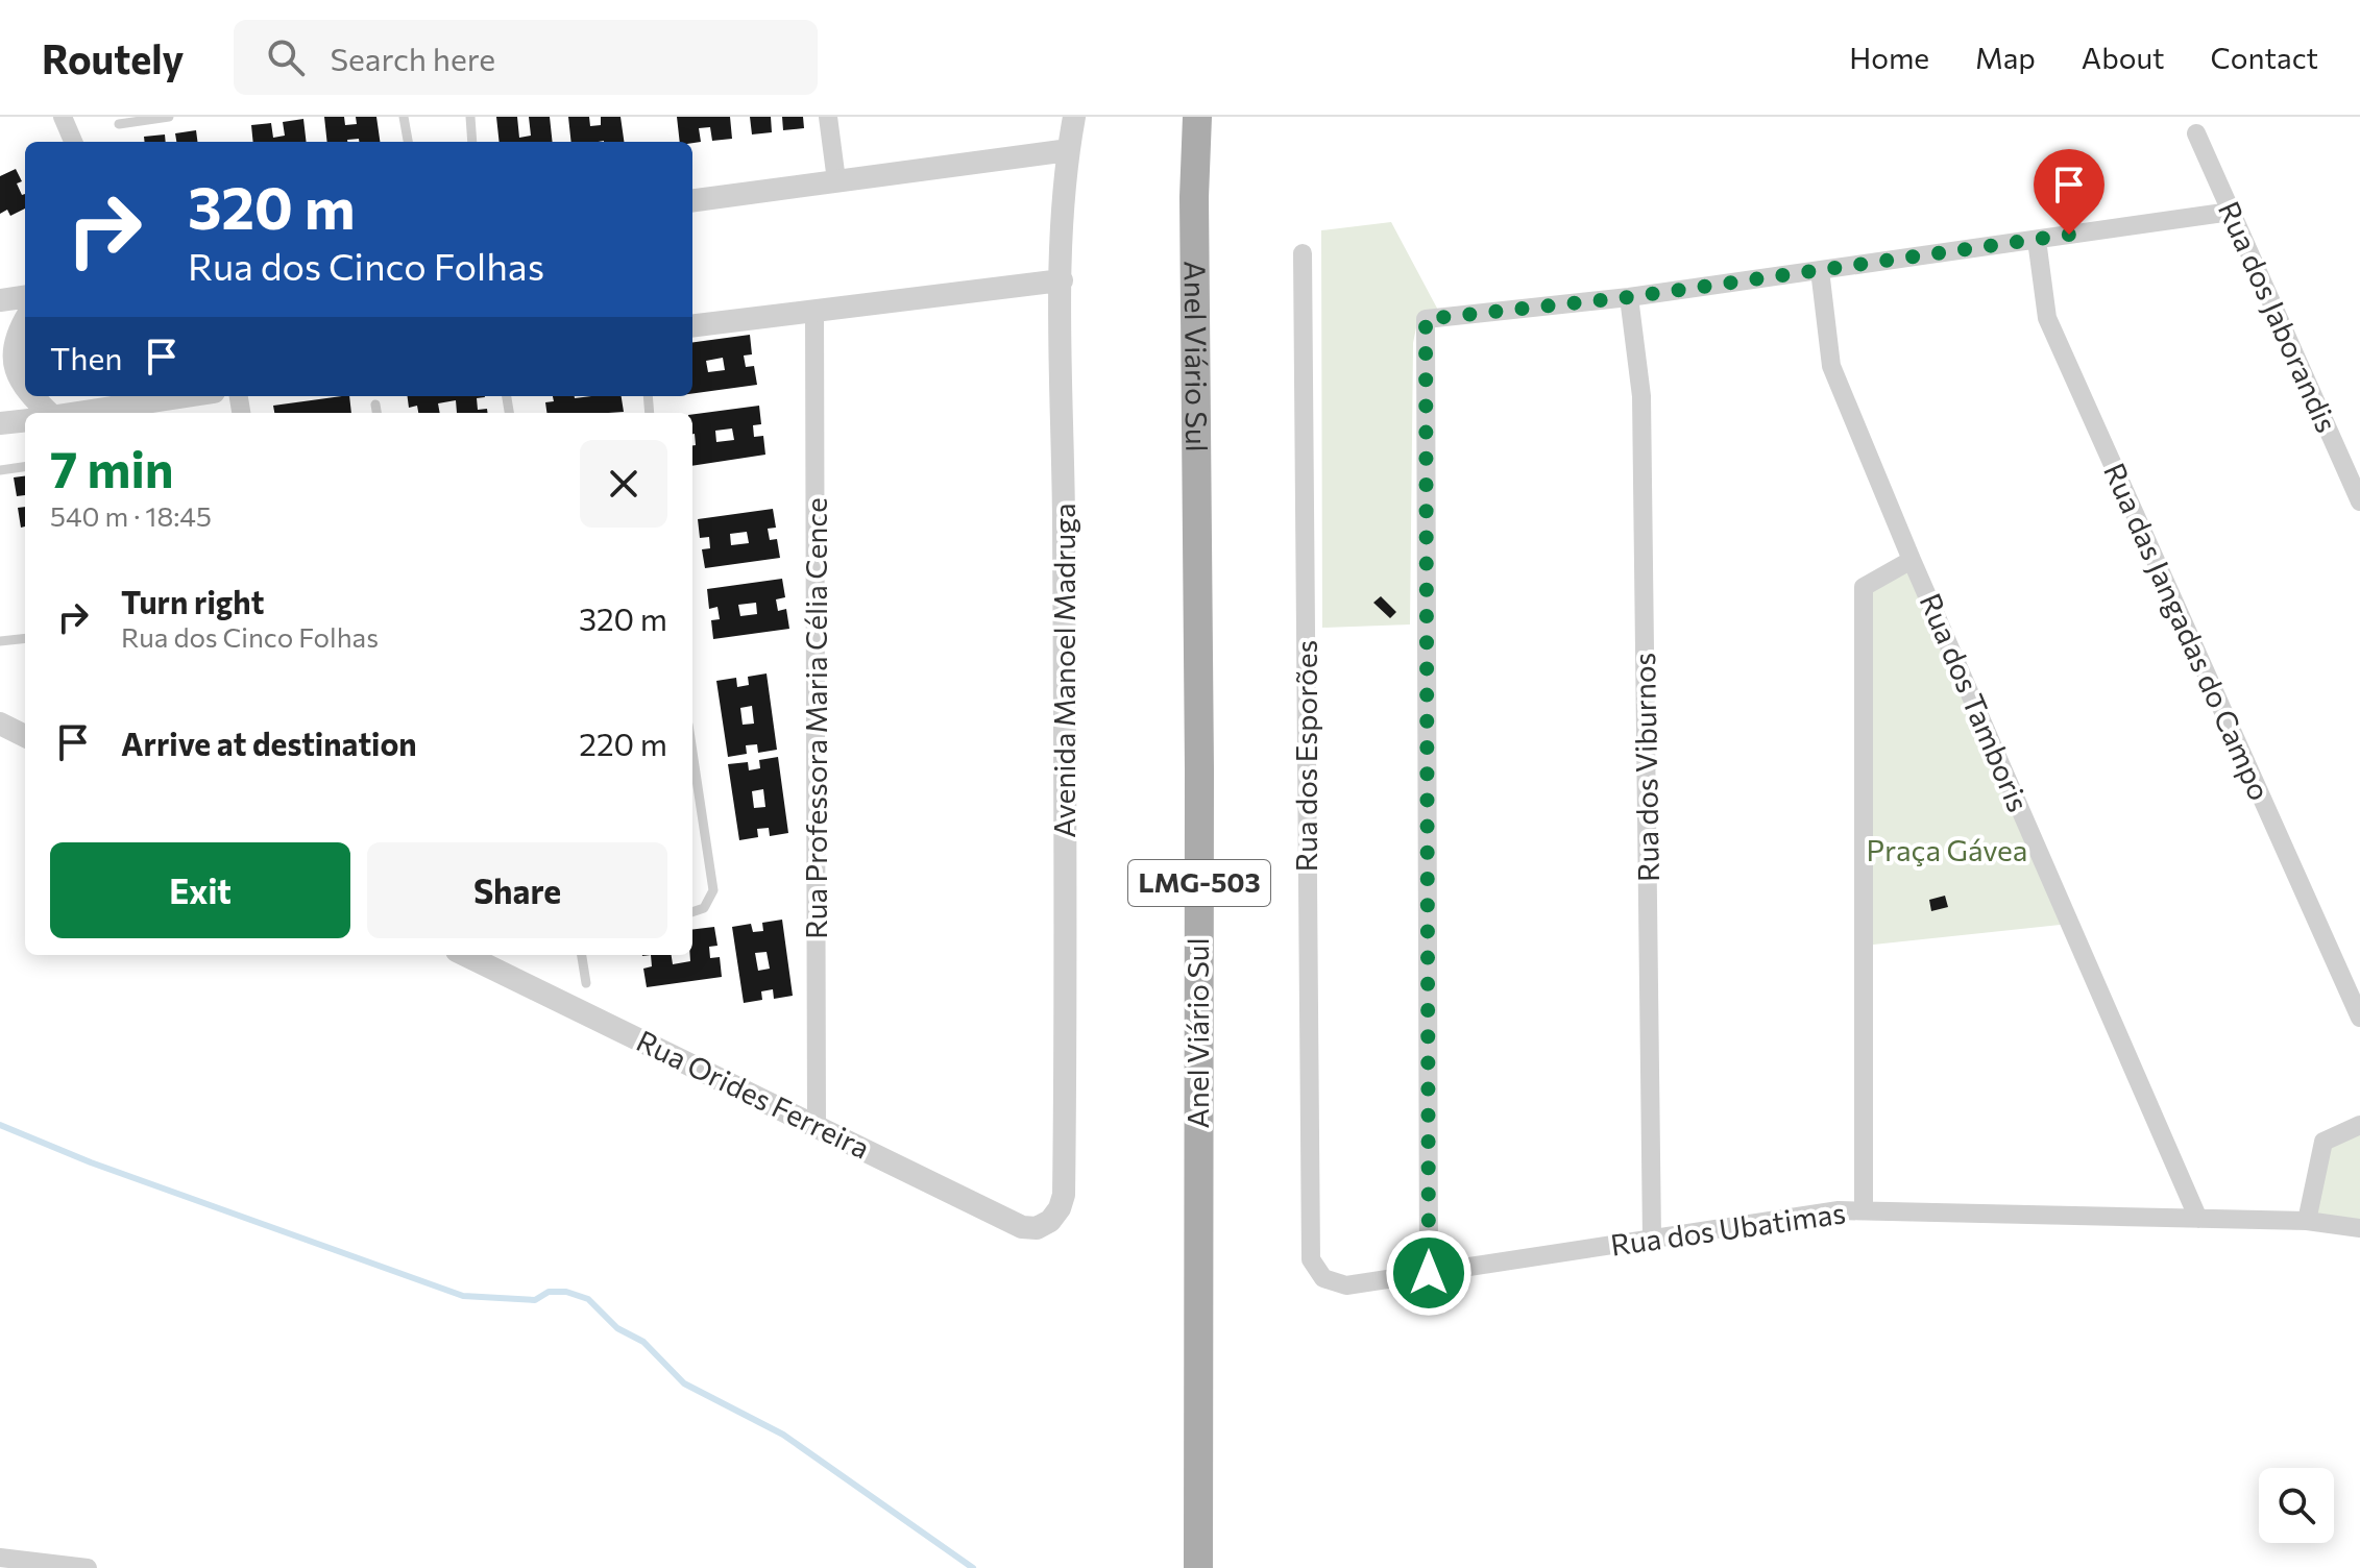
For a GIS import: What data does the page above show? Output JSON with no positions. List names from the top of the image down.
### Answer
{
  "streets": {
    "main road": ["Anel Viário Sul", "LMG-503"],
    "street": [
      "Rua dos Jaborandis",
      "Rua das Jangadas do Campo",
      "Avenida Manoel Madruga",
      "Rua dos Tamboris",
      "Rua Professora Maria Célia Cence",
      "Rua dos Esporões",
      "Rua dos Viburnos",
      "Rua Orides Ferreira",
      "Rua dos Ubatimas"
    ]
  },
  "crossings": [
    ["Avenida Manoel Madruga", "Rua Orides Ferreira"],
    ["Rua dos Tamboris", "Rua dos Ubatimas"],
    ["Rua Professora Maria Célia Cence", "Rua Orides Ferreira"],
    ["Rua dos Esporões", "Rua dos Ubatimas"],
    ["Rua dos Viburnos", "Rua dos Ubatimas"]
  ],
  "parks": ["Praça Gávea"],
  "page": {
    "header": "Routely",
    "search": "Search here",
    "nav": [
      "Home",
      "Map",
      "About",
      "Contact"
    ],
    "turn": ["320 m", "Rua dos Cinco Folhas"],
    "then": "Then",
    "heading": ["7 min", "540 m · 18:45"],
    "list": [
      {
        "name": "Turn right",
        "note": "Rua dos Cinco Folhas",
        "value": "320 m"
      },
      {
        "name": "Arrive at destination",
        "value": "220 m"
      }
    ],
    "buttons": ["Exit", "Share"]
  }
}
